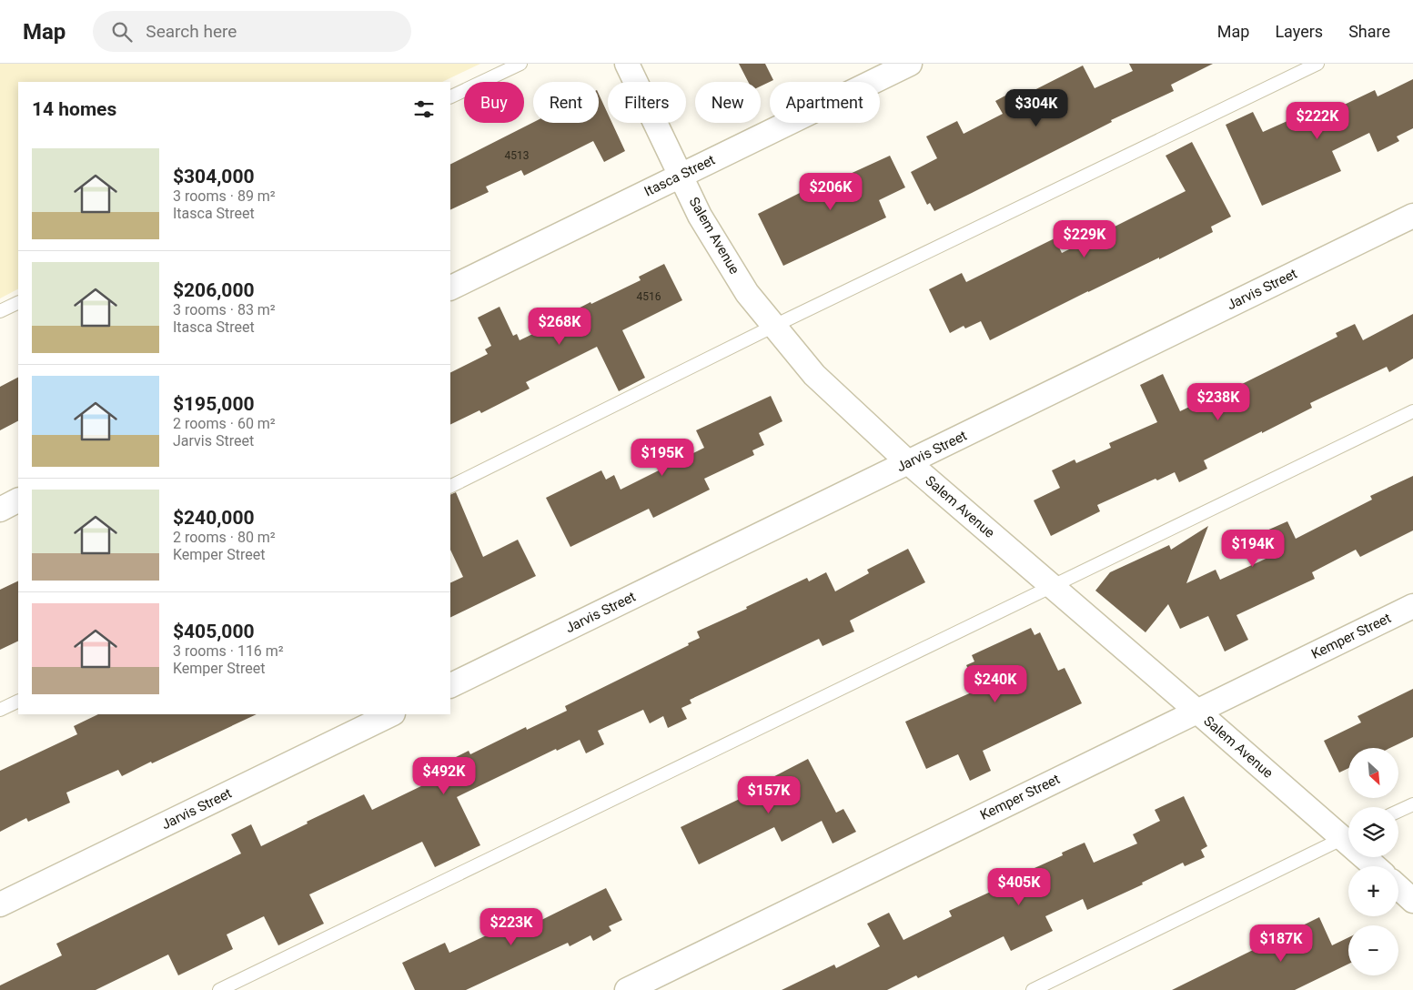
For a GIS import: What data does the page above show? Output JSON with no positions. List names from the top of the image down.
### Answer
{
  "streets": {
    "street": [
      "Itasca Street",
      "Salem Avenue",
      "Jarvis Street",
      "Kemper Street"
    ]
  },
  "crossings": [
    ["Itasca Street", "Salem Avenue"],
    ["Salem Avenue", "Jarvis Street"],
    ["Salem Avenue", "Kemper Street"]
  ],
  "house_numbers": ["4513", "4516"],
  "north": "bottom right",
  "page": {
    "header": "Map",
    "search": "Search here",
    "nav": ["Map", "Layers", "Share"],
    "chip": [
      "Buy",
      "Rent",
      "Filters",
      "New",
      "Apartment"
    ],
    "heading": "14 homes",
    "price": [
      "$304K",
      "$222K",
      "$206K",
      "$229K",
      "$268K",
      "$238K",
      "$195K",
      "$194K",
      "$240K",
      "$492K",
      "$157K",
      "$405K",
      "$223K",
      "$187K"
    ],
    "list": [
      {
        "name": "$304,000",
        "note": "3 rooms · 89 m² · Itasca Street"
      },
      {
        "name": "$206,000",
        "note": "3 rooms · 83 m² · Itasca Street"
      },
      {
        "name": "$195,000",
        "note": "2 rooms · 60 m² · Jarvis Street"
      },
      {
        "name": "$240,000",
        "note": "2 rooms · 80 m² · Kemper Street"
      },
      {
        "name": "$405,000",
        "note": "3 rooms · 116 m² · Kemper Street"
      }
    ],
    "map_buttons": ["+", "−"]
  }
}
